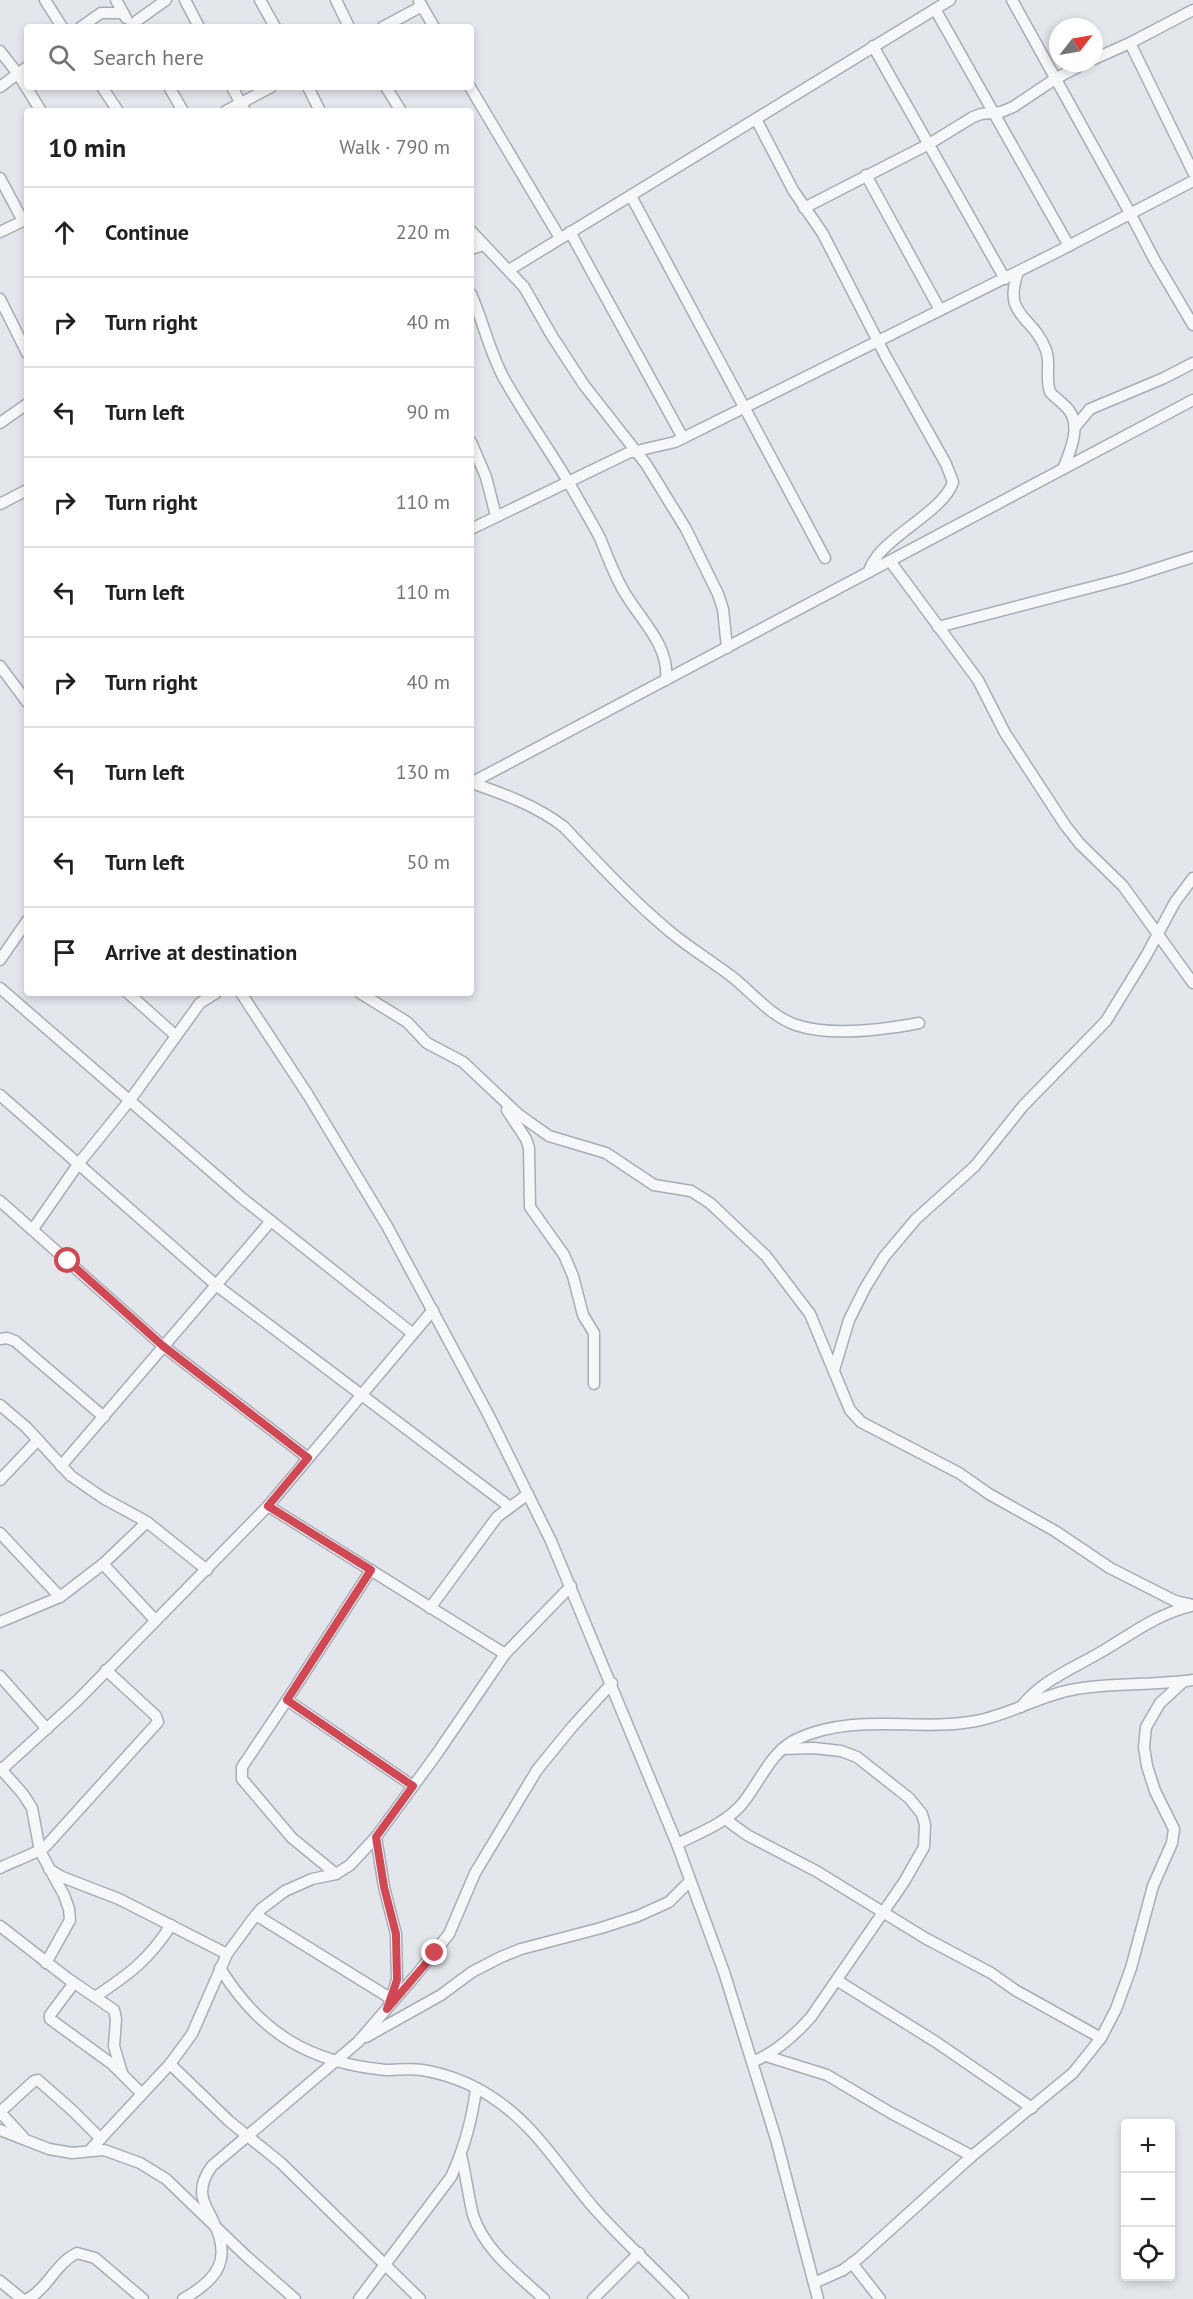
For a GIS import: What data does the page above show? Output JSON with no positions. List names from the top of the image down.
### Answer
{
  "north": "top right",
  "page": {
    "search": "Search here",
    "heading": ["10 min", "Walk · 790 m"],
    "list": [
      ["Continue", "220 m"],
      ["Turn right", "40 m"],
      ["Turn left", "90 m"],
      ["Turn right", "110 m"],
      ["Turn left", "110 m"],
      ["Turn right", "40 m"],
      ["Turn left", "130 m"],
      ["Turn left", "50 m"],
      "Arrive at destination"
    ],
    "map_buttons": ["+", "−"]
  }
}
